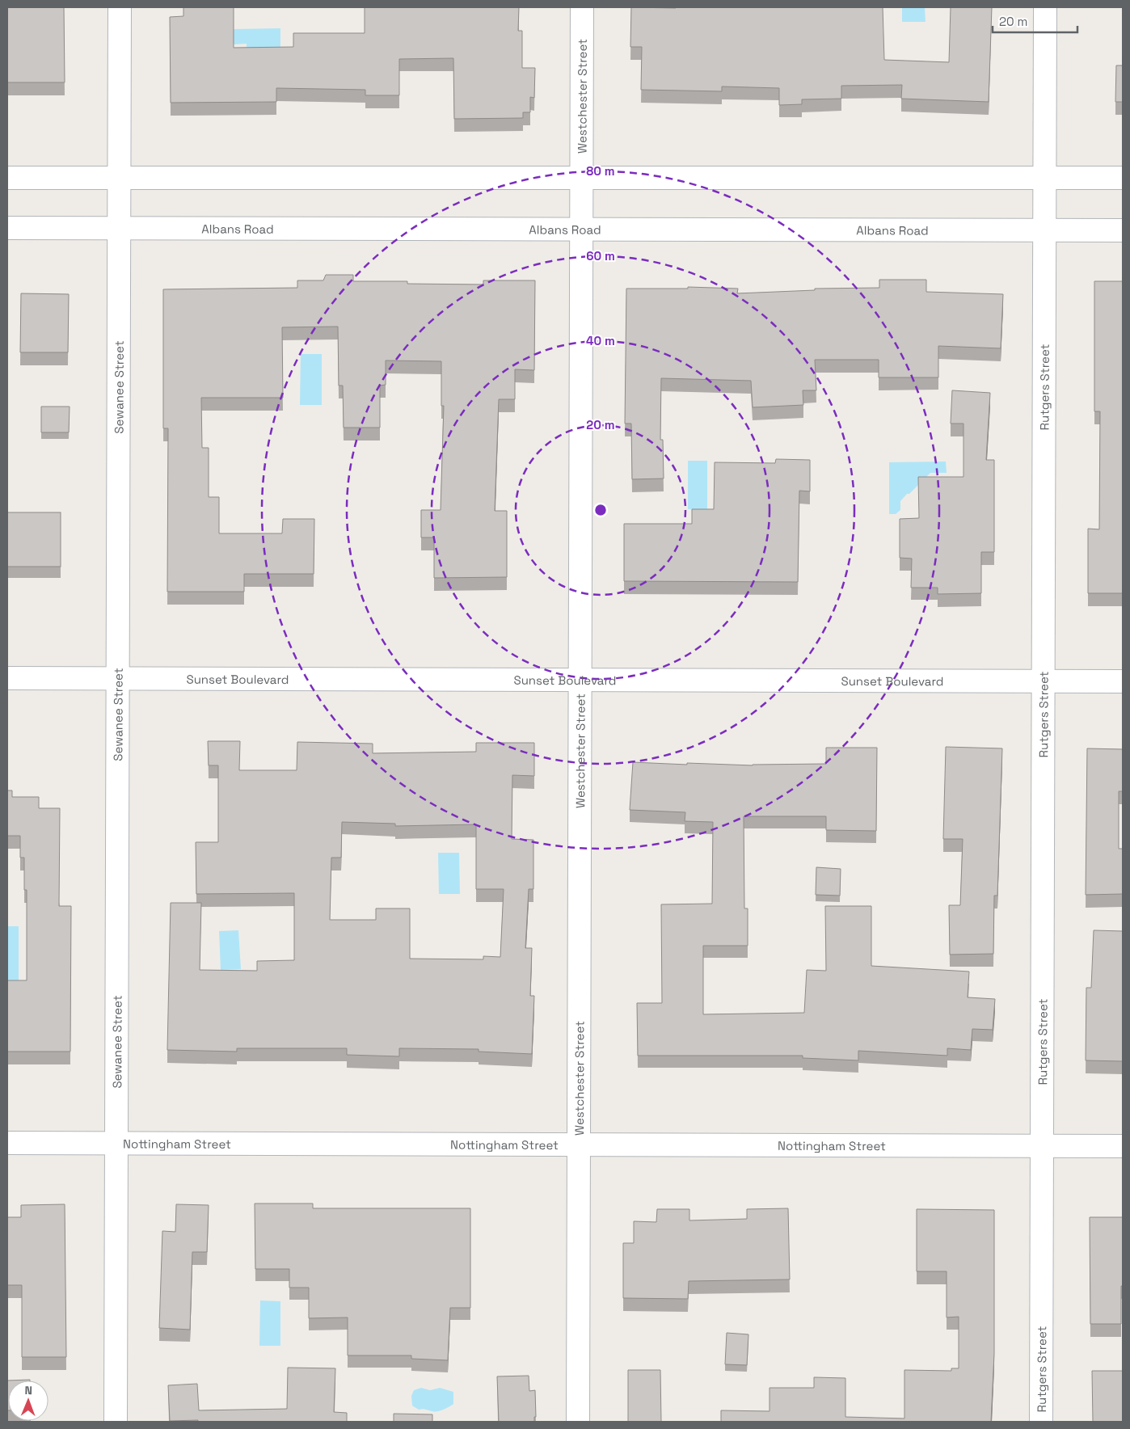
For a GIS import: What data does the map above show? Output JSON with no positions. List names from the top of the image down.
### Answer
{
  "streets": {
    "street": [
      "Westchester Street",
      "Albans Road",
      "Sewanee Street",
      "Rutgers Street",
      "Sunset Boulevard",
      "Nottingham Street"
    ]
  },
  "crossings": [
    ["Westchester Street", "Albans Road"],
    ["Westchester Street", "Sunset Boulevard"],
    ["Westchester Street", "Nottingham Street"],
    ["Albans Road", "Sewanee Street"],
    ["Albans Road", "Rutgers Street"],
    ["Sewanee Street", "Sunset Boulevard"],
    ["Sewanee Street", "Nottingham Street"],
    ["Rutgers Street", "Sunset Boulevard"],
    ["Rutgers Street", "Nottingham Street"]
  ],
  "scale_bar": "20 m",
  "north": "top",
  "rings": [
    "80 m",
    "60 m",
    "40 m",
    "20 m"
  ]
}
